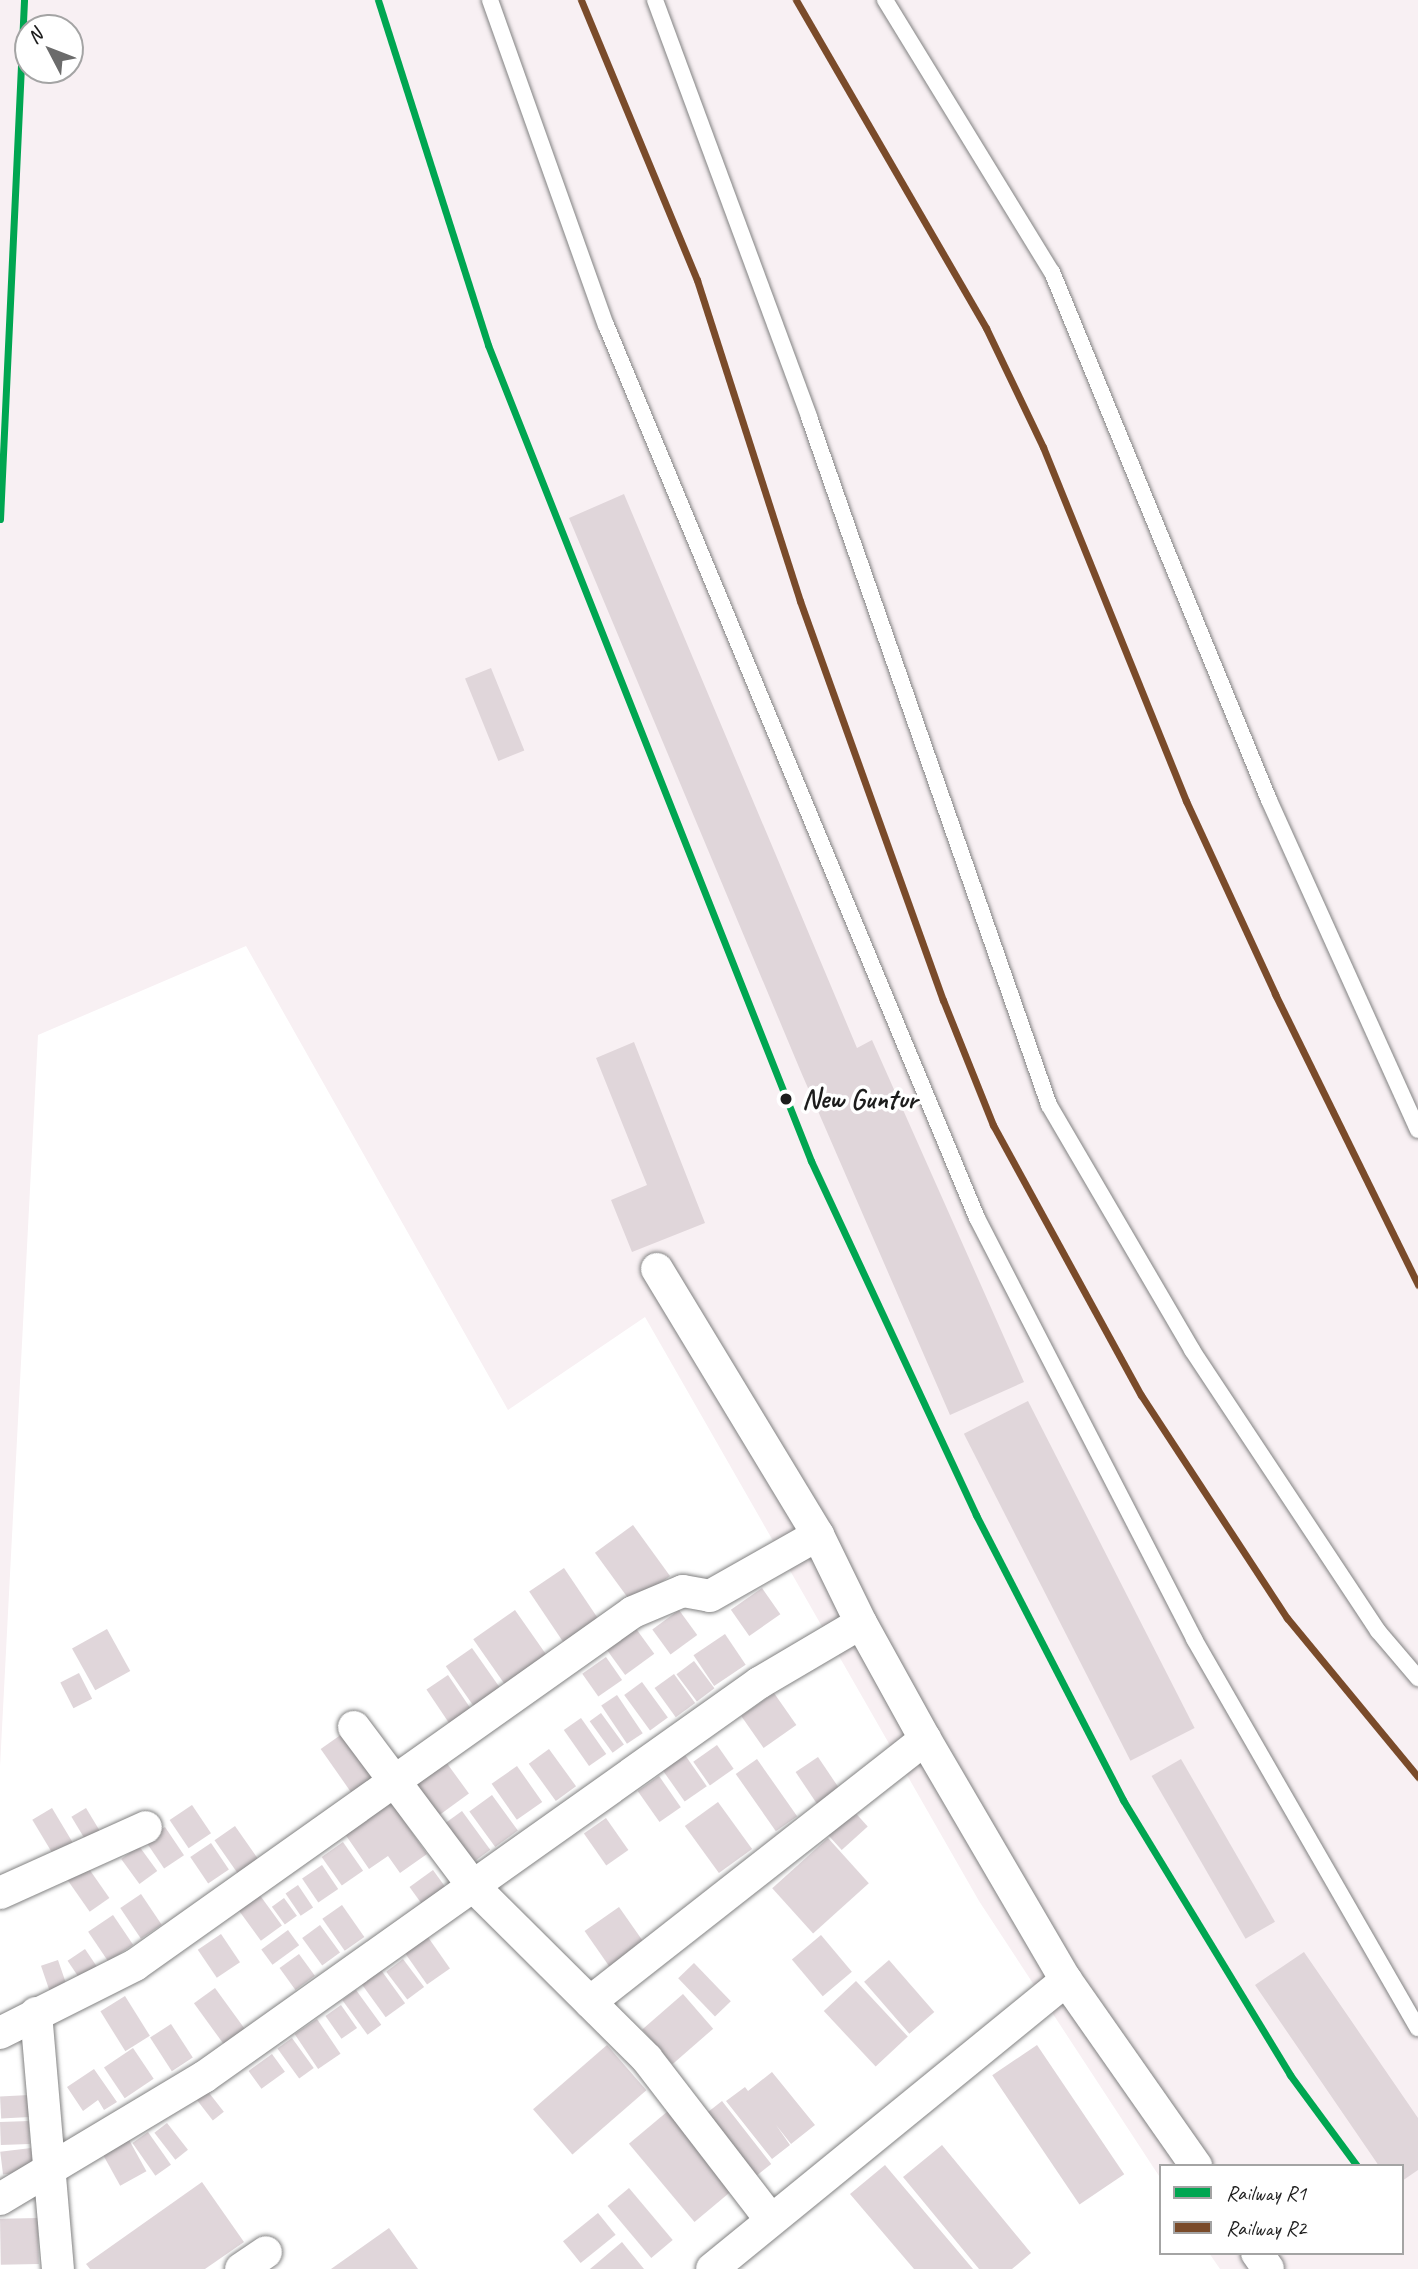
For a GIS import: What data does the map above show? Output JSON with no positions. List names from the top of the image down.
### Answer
{
  "places": ["New Guntur"],
  "lines": ["rail line R1", "rail line R2"],
  "legend": ["Railway R1", "Railway R2"],
  "north": "top left"
}
